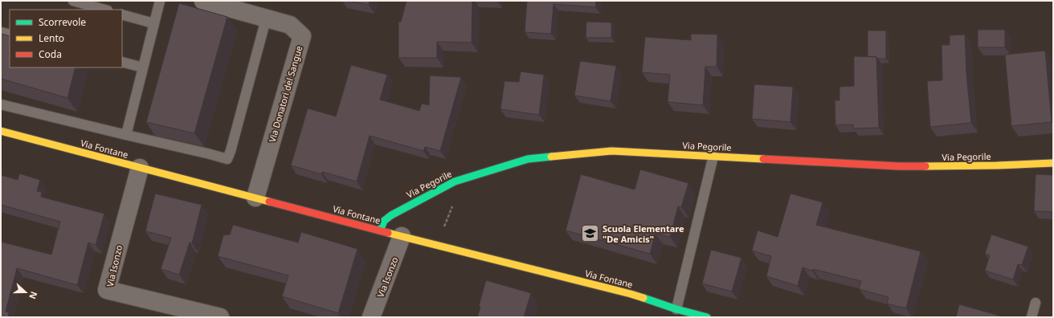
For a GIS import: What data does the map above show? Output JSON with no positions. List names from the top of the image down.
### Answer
{
  "streets": {
    "street": [
      "Via Donatori del Sangue",
      "Via Pegorile",
      "Via Fontane",
      "Via Isonzo"
    ]
  },
  "crossings": [
    ["Via Donatori del Sangue", "Via Fontane"],
    ["Via Pegorile", "Via Fontane"],
    ["Via Fontane", "Via Isonzo"]
  ],
  "places": {
    "school or university": ["Scuola Elementare \"De Amicis\""]
  },
  "legend": ["Scorrevole", "Lento", "Coda"],
  "north": "right"
}
